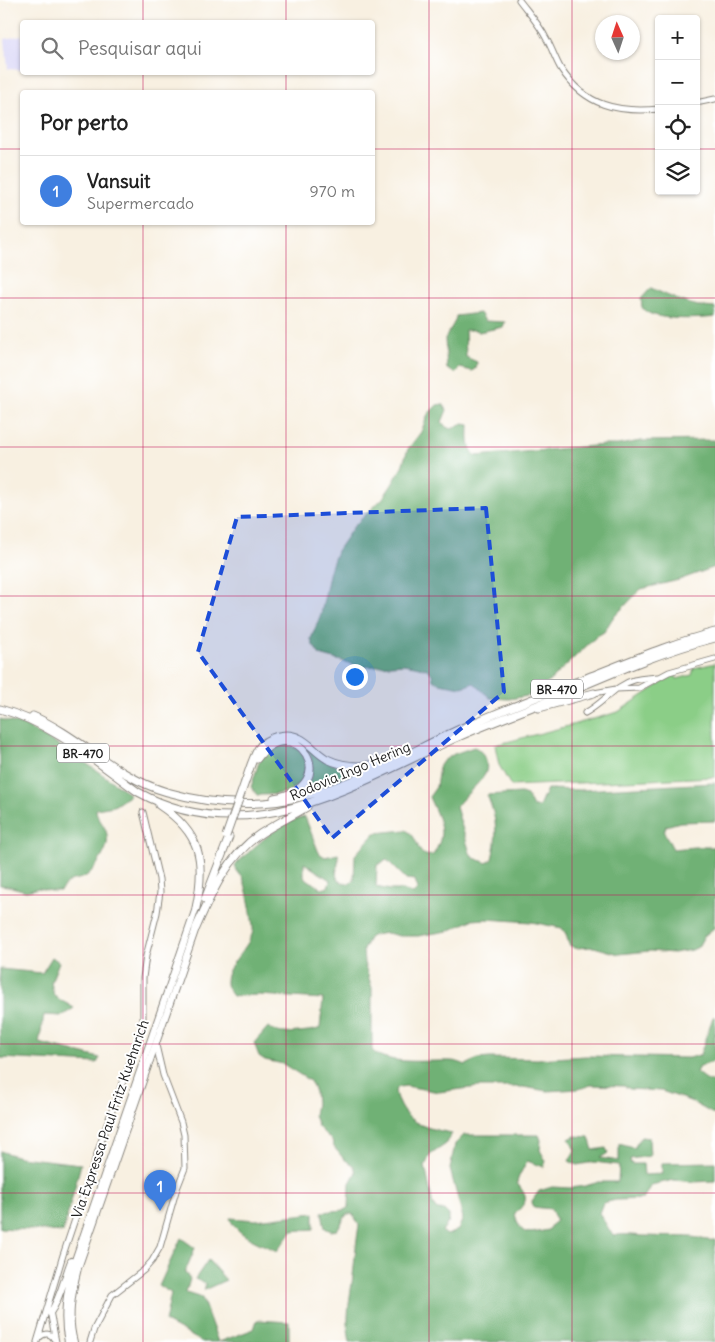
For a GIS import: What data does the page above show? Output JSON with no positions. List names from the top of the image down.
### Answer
{
  "streets": {
    "highway": ["BR-470", "Rodovia Ingo Hering"],
    "main road": ["Via Expressa Paul Fritz Kuehnrich"]
  },
  "north": "top",
  "page": {
    "map_buttons": ["+", "−"],
    "search": "Pesquisar aqui",
    "heading": "Por perto",
    "list": [
      {
        "mark": "1",
        "name": "Vansuit",
        "note": "Supermercado",
        "value": "970 m"
      }
    ],
    "pins": "1"
  }
}
